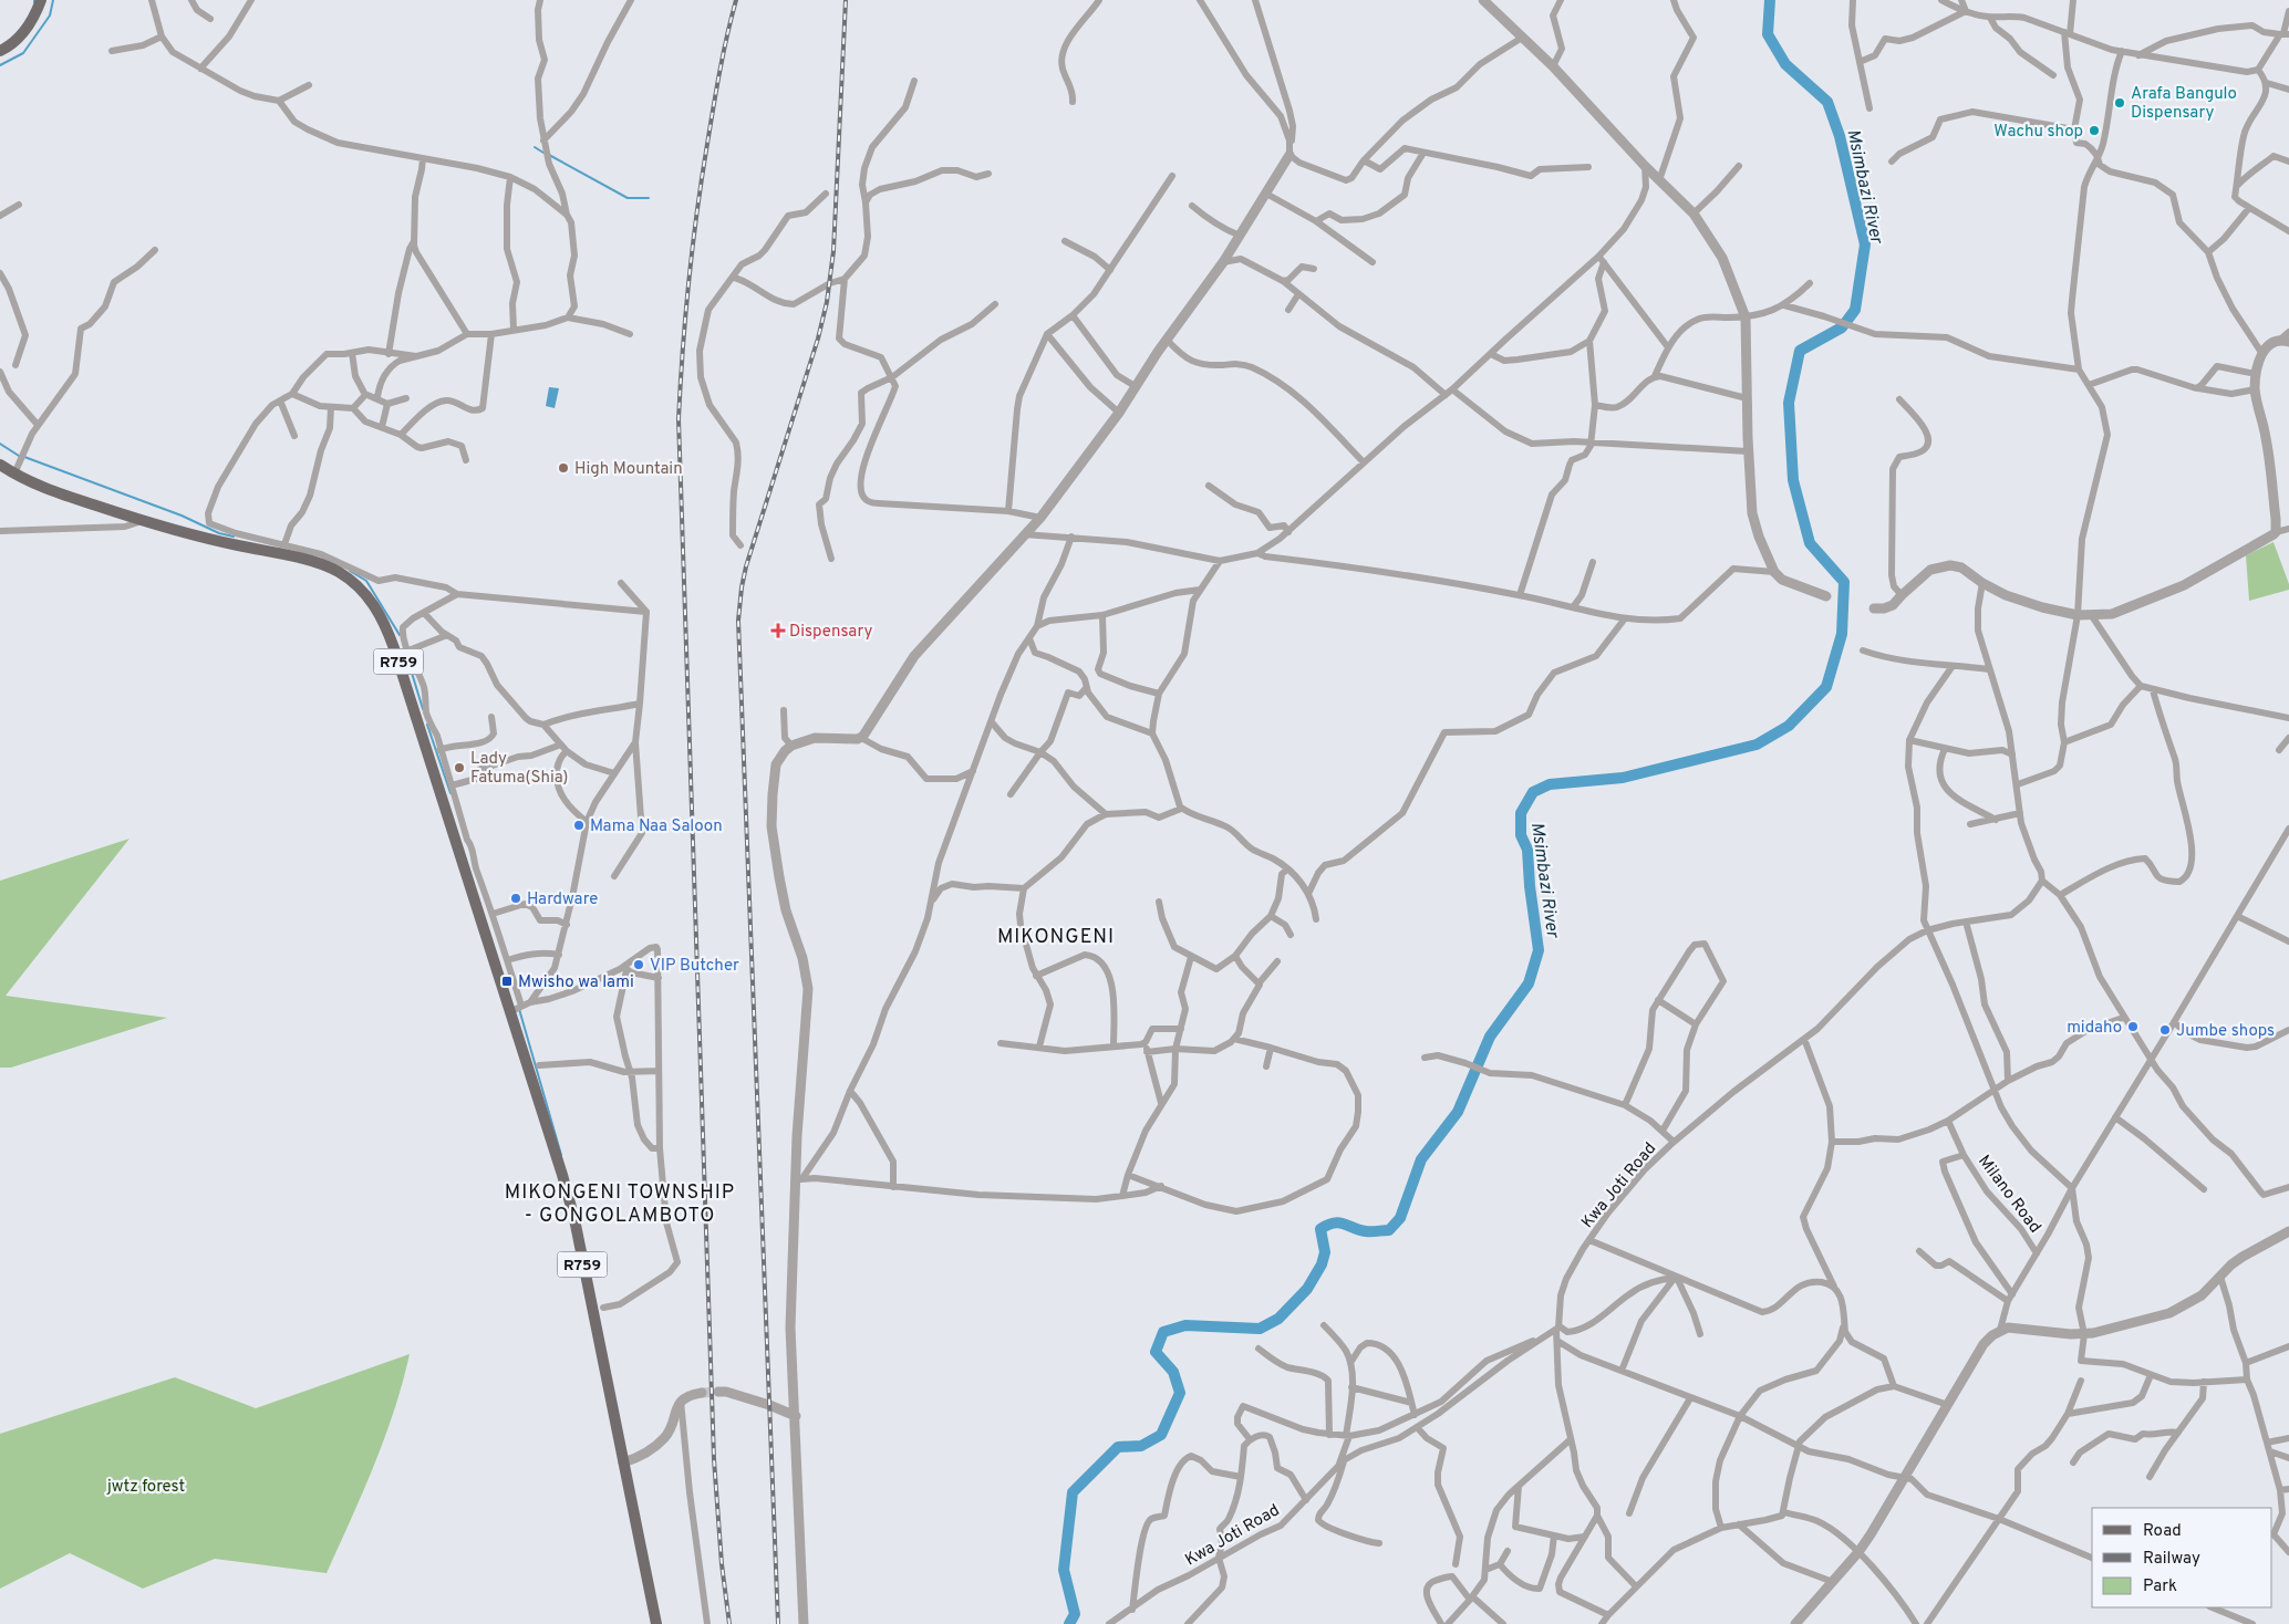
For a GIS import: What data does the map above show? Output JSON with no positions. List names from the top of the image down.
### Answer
{
  "streets": {
    "main road": ["R759"],
    "street": ["Kwa Joti Road", "Milano Road"]
  },
  "districts": ["MIKONGENI", "MIKONGENI TOWNSHIP - GONGOLAMBOTO"],
  "water": ["Msimbazi River"],
  "parks": ["jwtz forest"],
  "places": {
    "other": [
      "Arafa Bangulo Dispensary",
      "Wachu shop",
      "High Mountain",
      "Lady Fatuma(Shia)",
      "Mama Naa Saloon",
      "Hardware",
      "VIP Butcher",
      "midaho",
      "Jumbe shops"
    ],
    "health": ["Dispensary"],
    "transit": ["Mwisho wa lami"]
  },
  "legend": ["Road", "Railway", "Park"]
}
